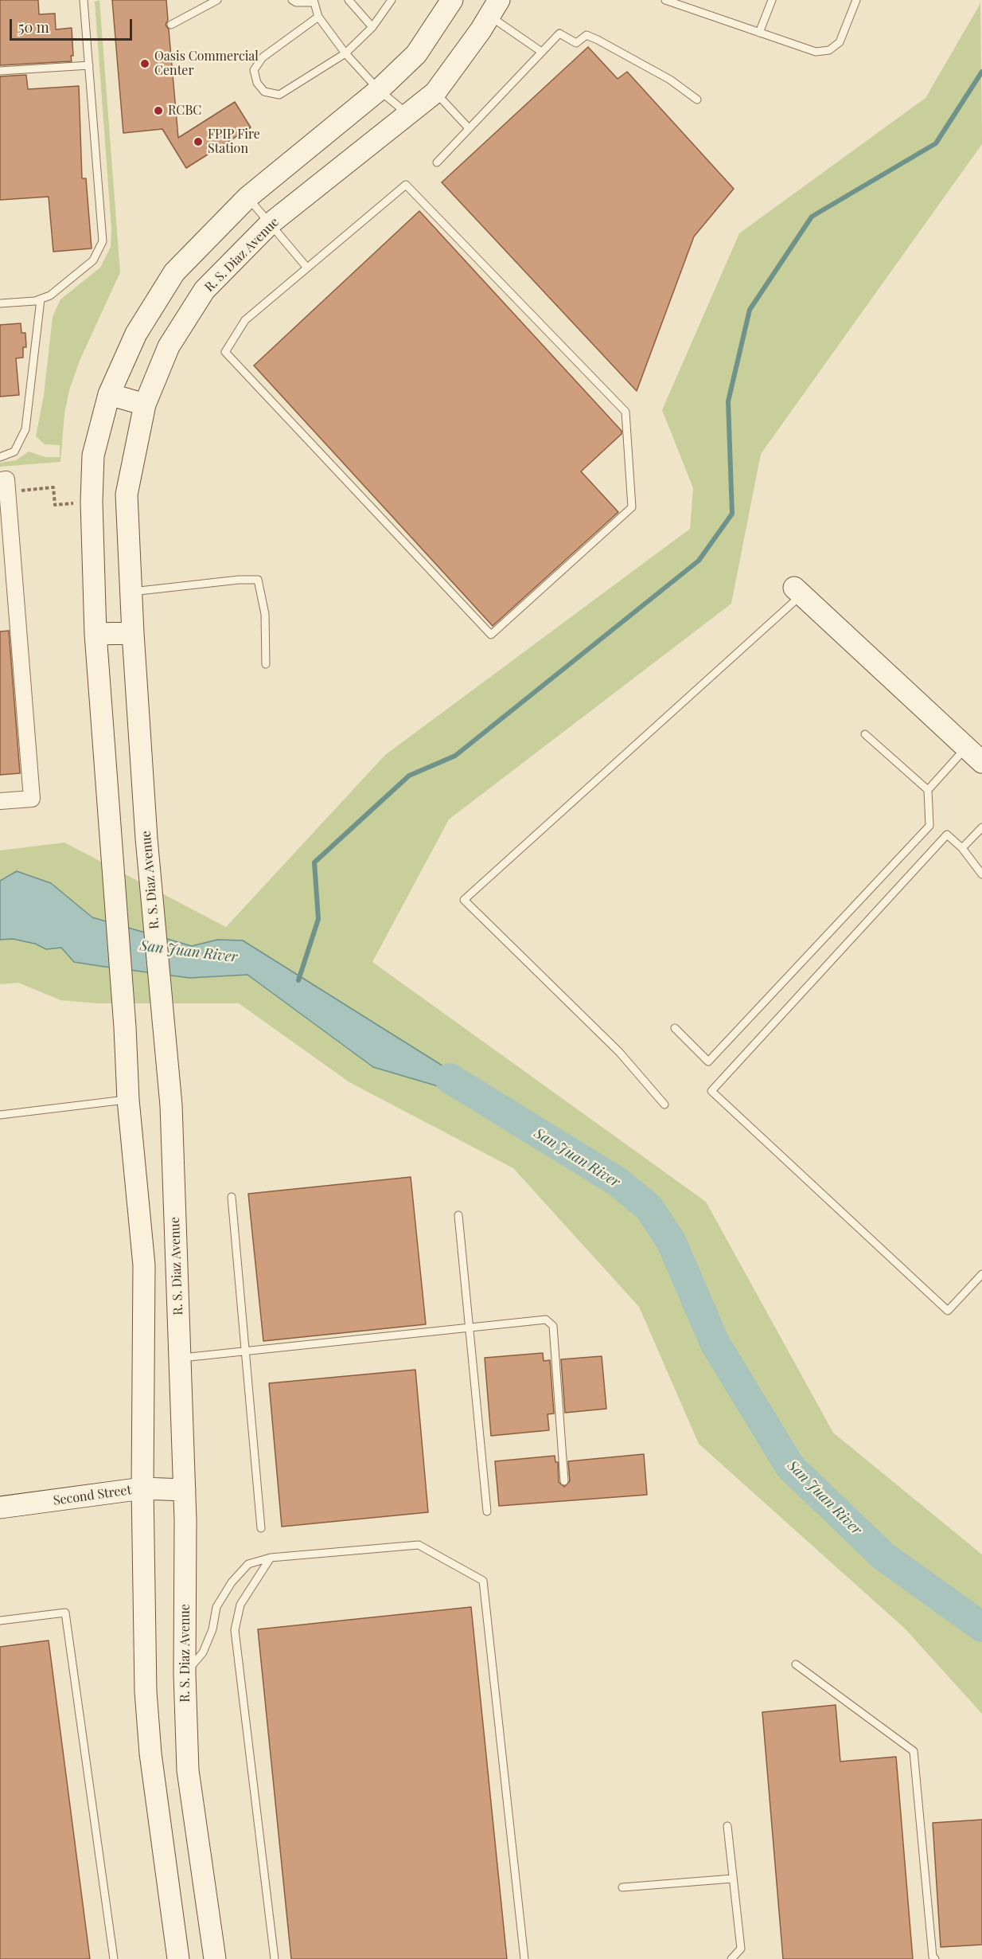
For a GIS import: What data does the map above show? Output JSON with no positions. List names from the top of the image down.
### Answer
{
  "streets": {
    "street": ["R. S. Diaz Avenue", "Second Street"]
  },
  "crossings": [
    ["R. S. Diaz Avenue", "Second Street"]
  ],
  "water": ["San Juan River"],
  "places": ["Oasis Commercial Center", "RCBC", "FPIP Fire Station"],
  "scale_bar": "50 m"
}
